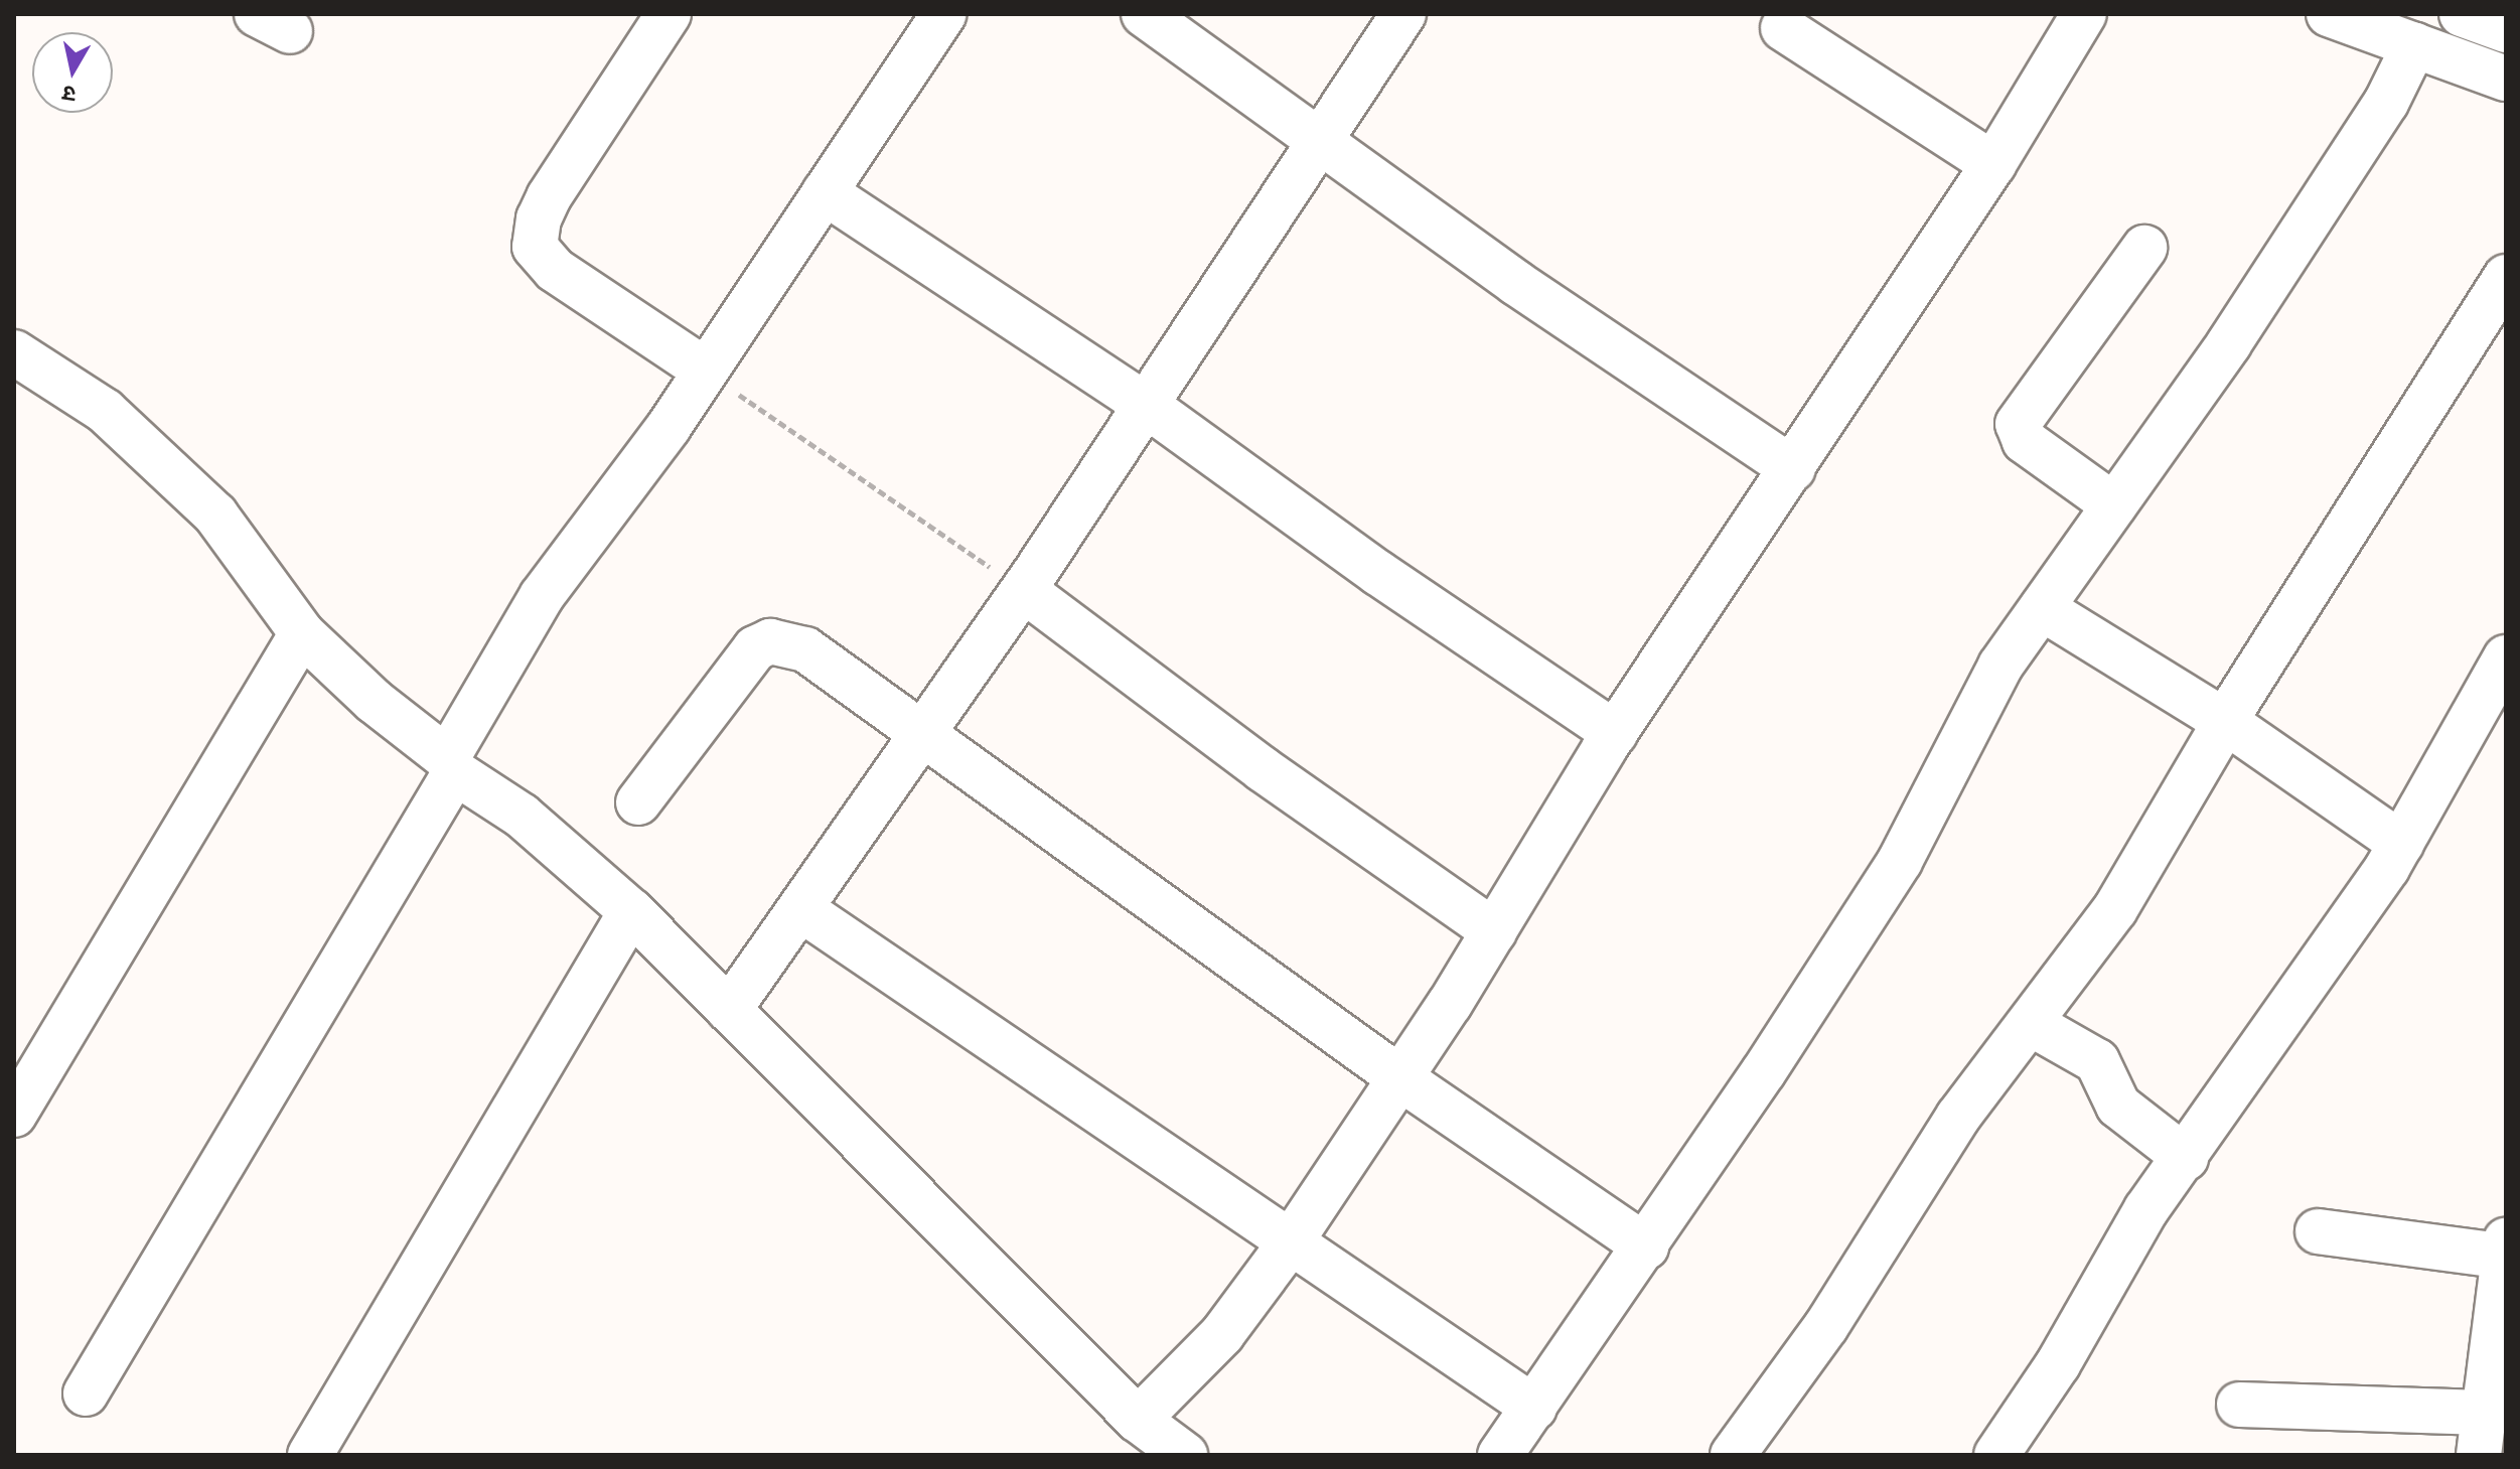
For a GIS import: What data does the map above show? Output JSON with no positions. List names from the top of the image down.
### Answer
{
  "north": "bottom"
}
